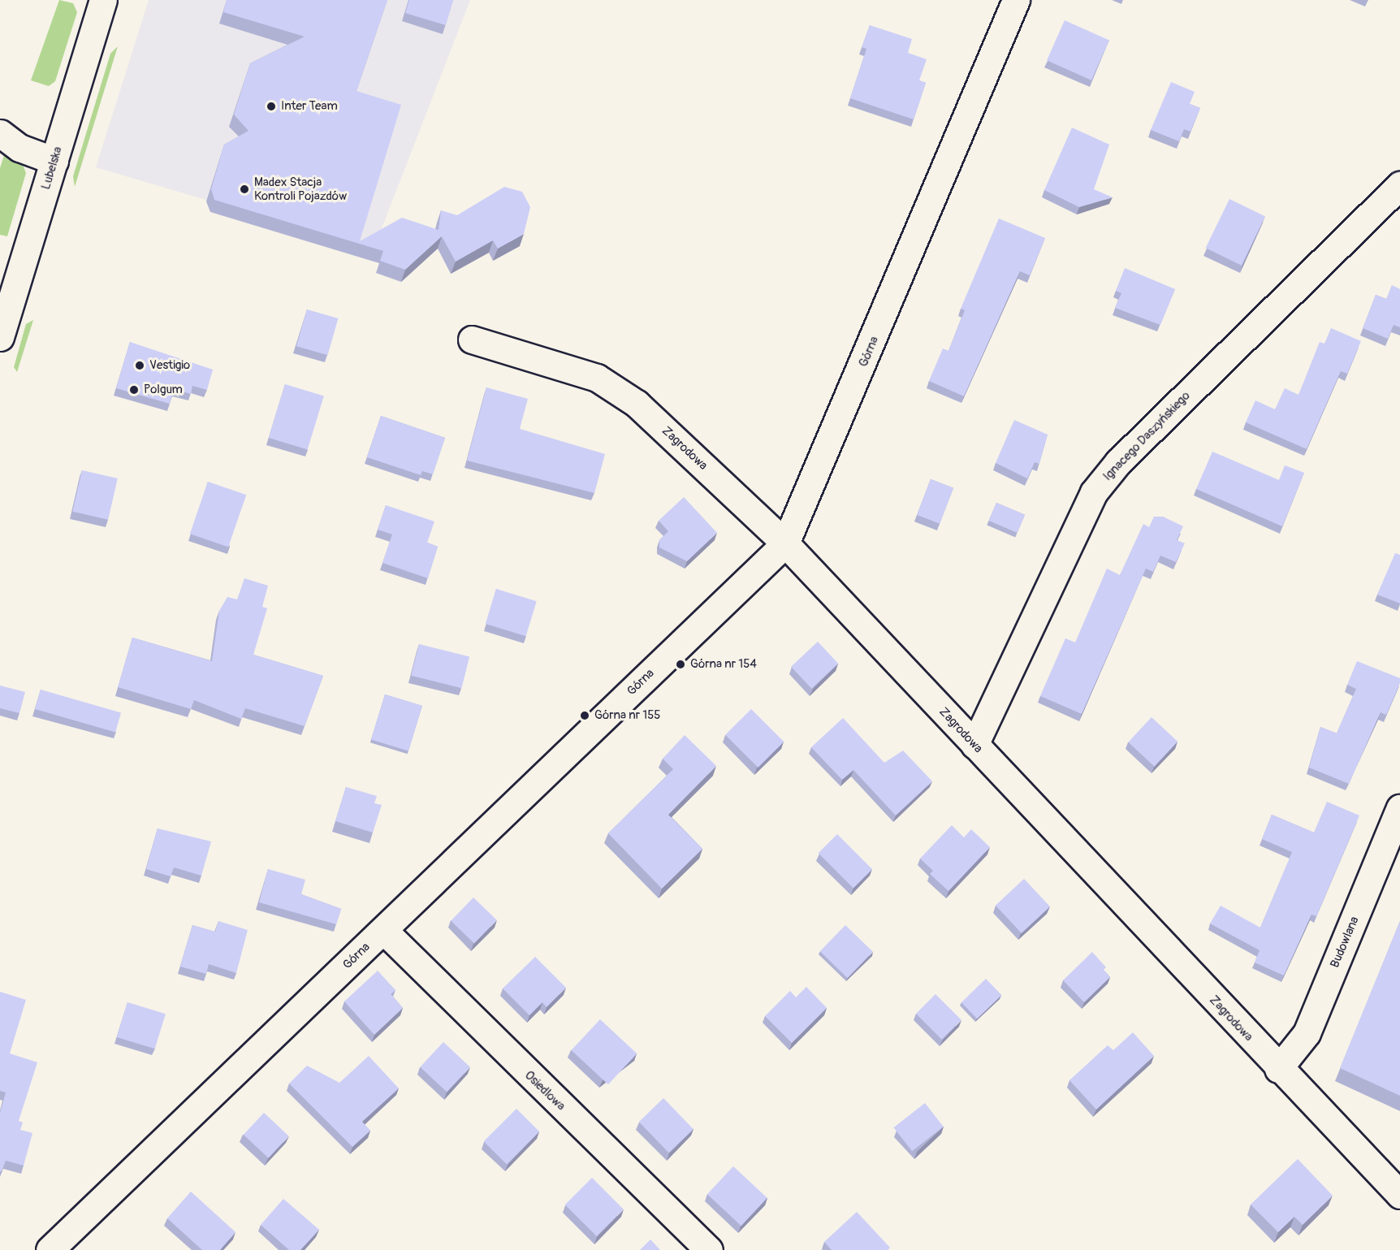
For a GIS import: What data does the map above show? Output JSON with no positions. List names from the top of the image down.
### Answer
{
  "streets": {
    "street": [
      "Lubelska",
      "Górna",
      "Ignacego Daszyńskiego",
      "Zagrodowa",
      "Budowlana",
      "Osiedlowa"
    ]
  },
  "crossings": [
    ["Górna", "Zagrodowa"],
    ["Górna", "Osiedlowa"],
    ["Ignacego Daszyńskiego", "Zagrodowa"],
    ["Zagrodowa", "Budowlana"]
  ],
  "places": [
    "Inter Team",
    "Madex Stacja Kontroli Pojazdów",
    "Vestigio",
    "Polgum",
    "Górna nr 154",
    "Górna nr 155"
  ]
}
